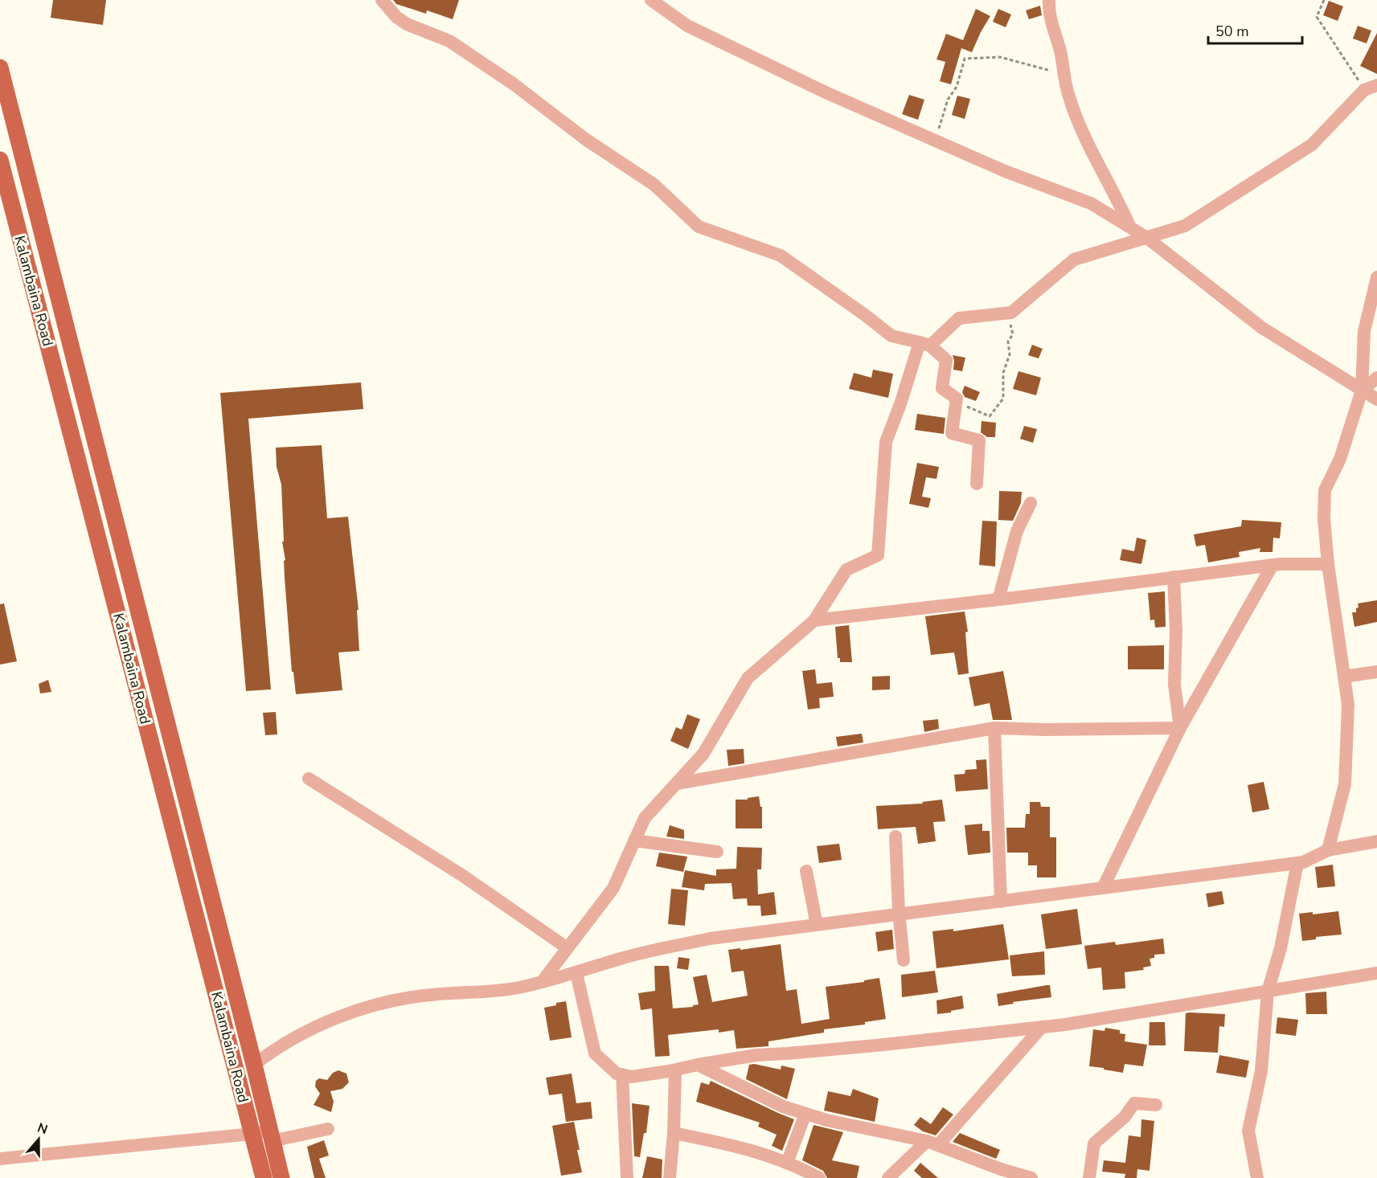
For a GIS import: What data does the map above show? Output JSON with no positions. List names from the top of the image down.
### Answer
{
  "streets": {
    "main road": ["Kalambaina Road"]
  },
  "scale_bar": "50 m",
  "north": "top"
}
